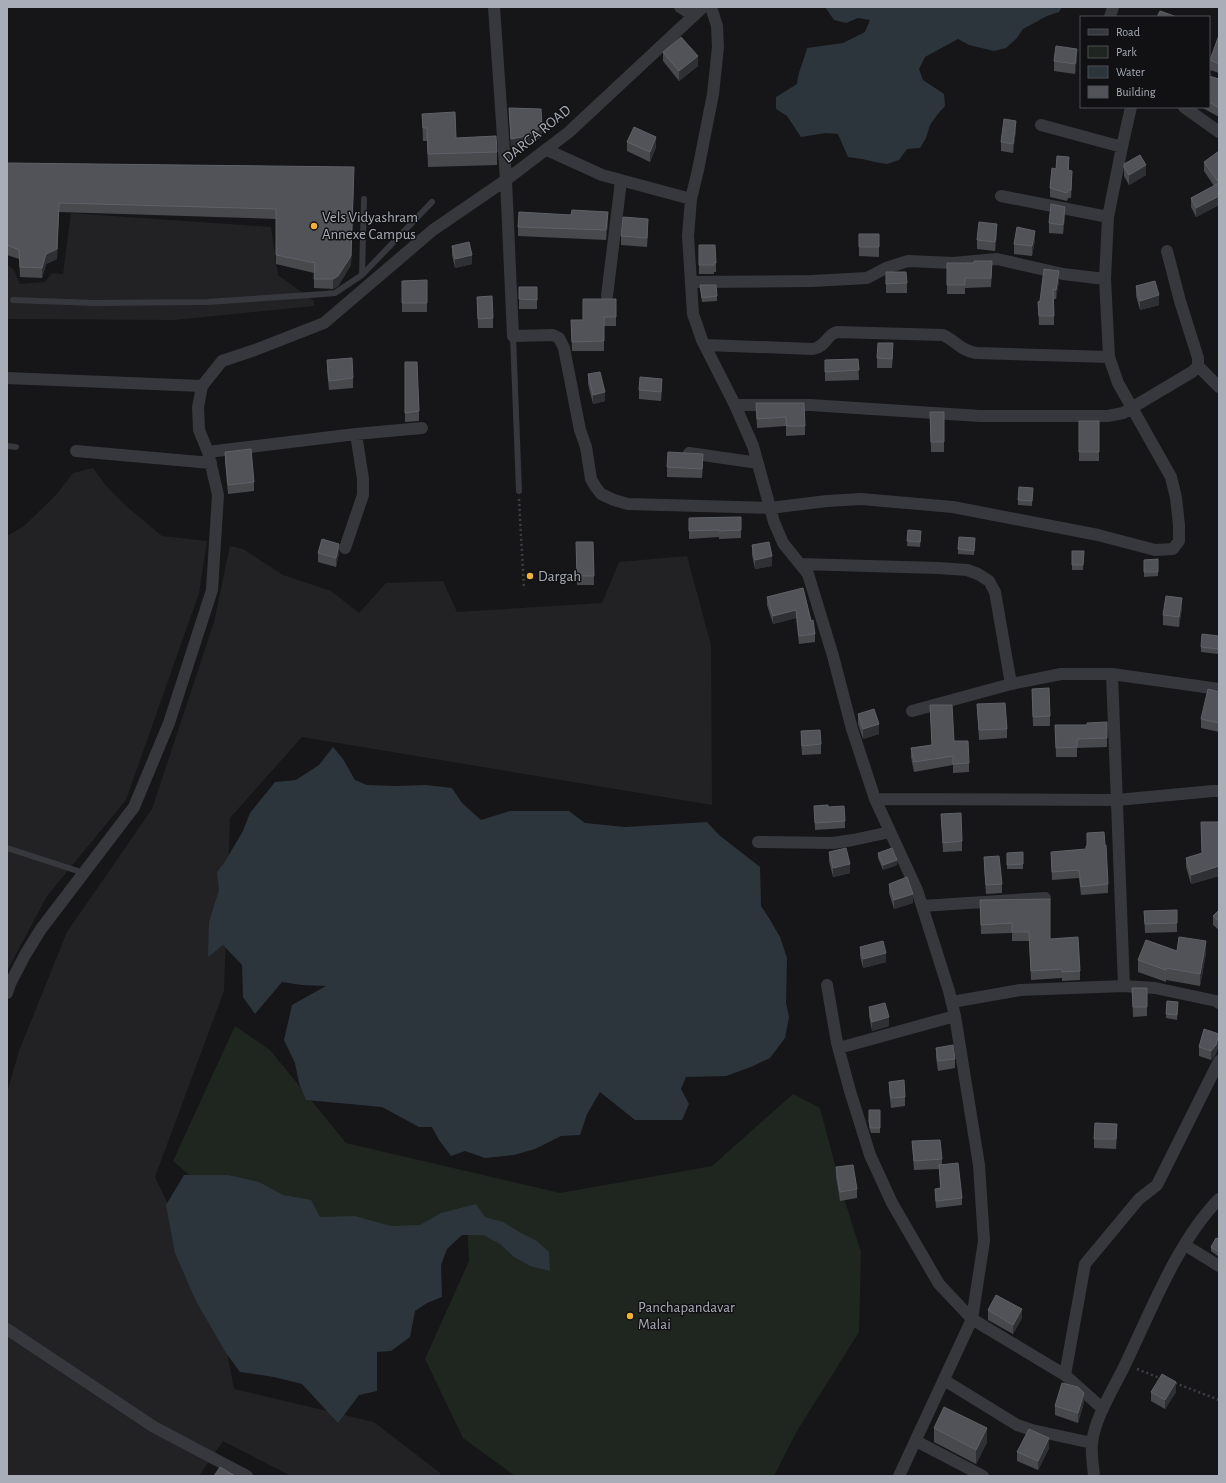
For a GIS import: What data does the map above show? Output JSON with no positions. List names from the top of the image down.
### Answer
{
  "streets": {
    "street": ["DARGA ROAD"]
  },
  "places": ["Vels Vidyashram Annexe Campus", "Dargah", "Panchapandavar Malai"],
  "legend": [
    "Road",
    "Park",
    "Water",
    "Building"
  ]
}
